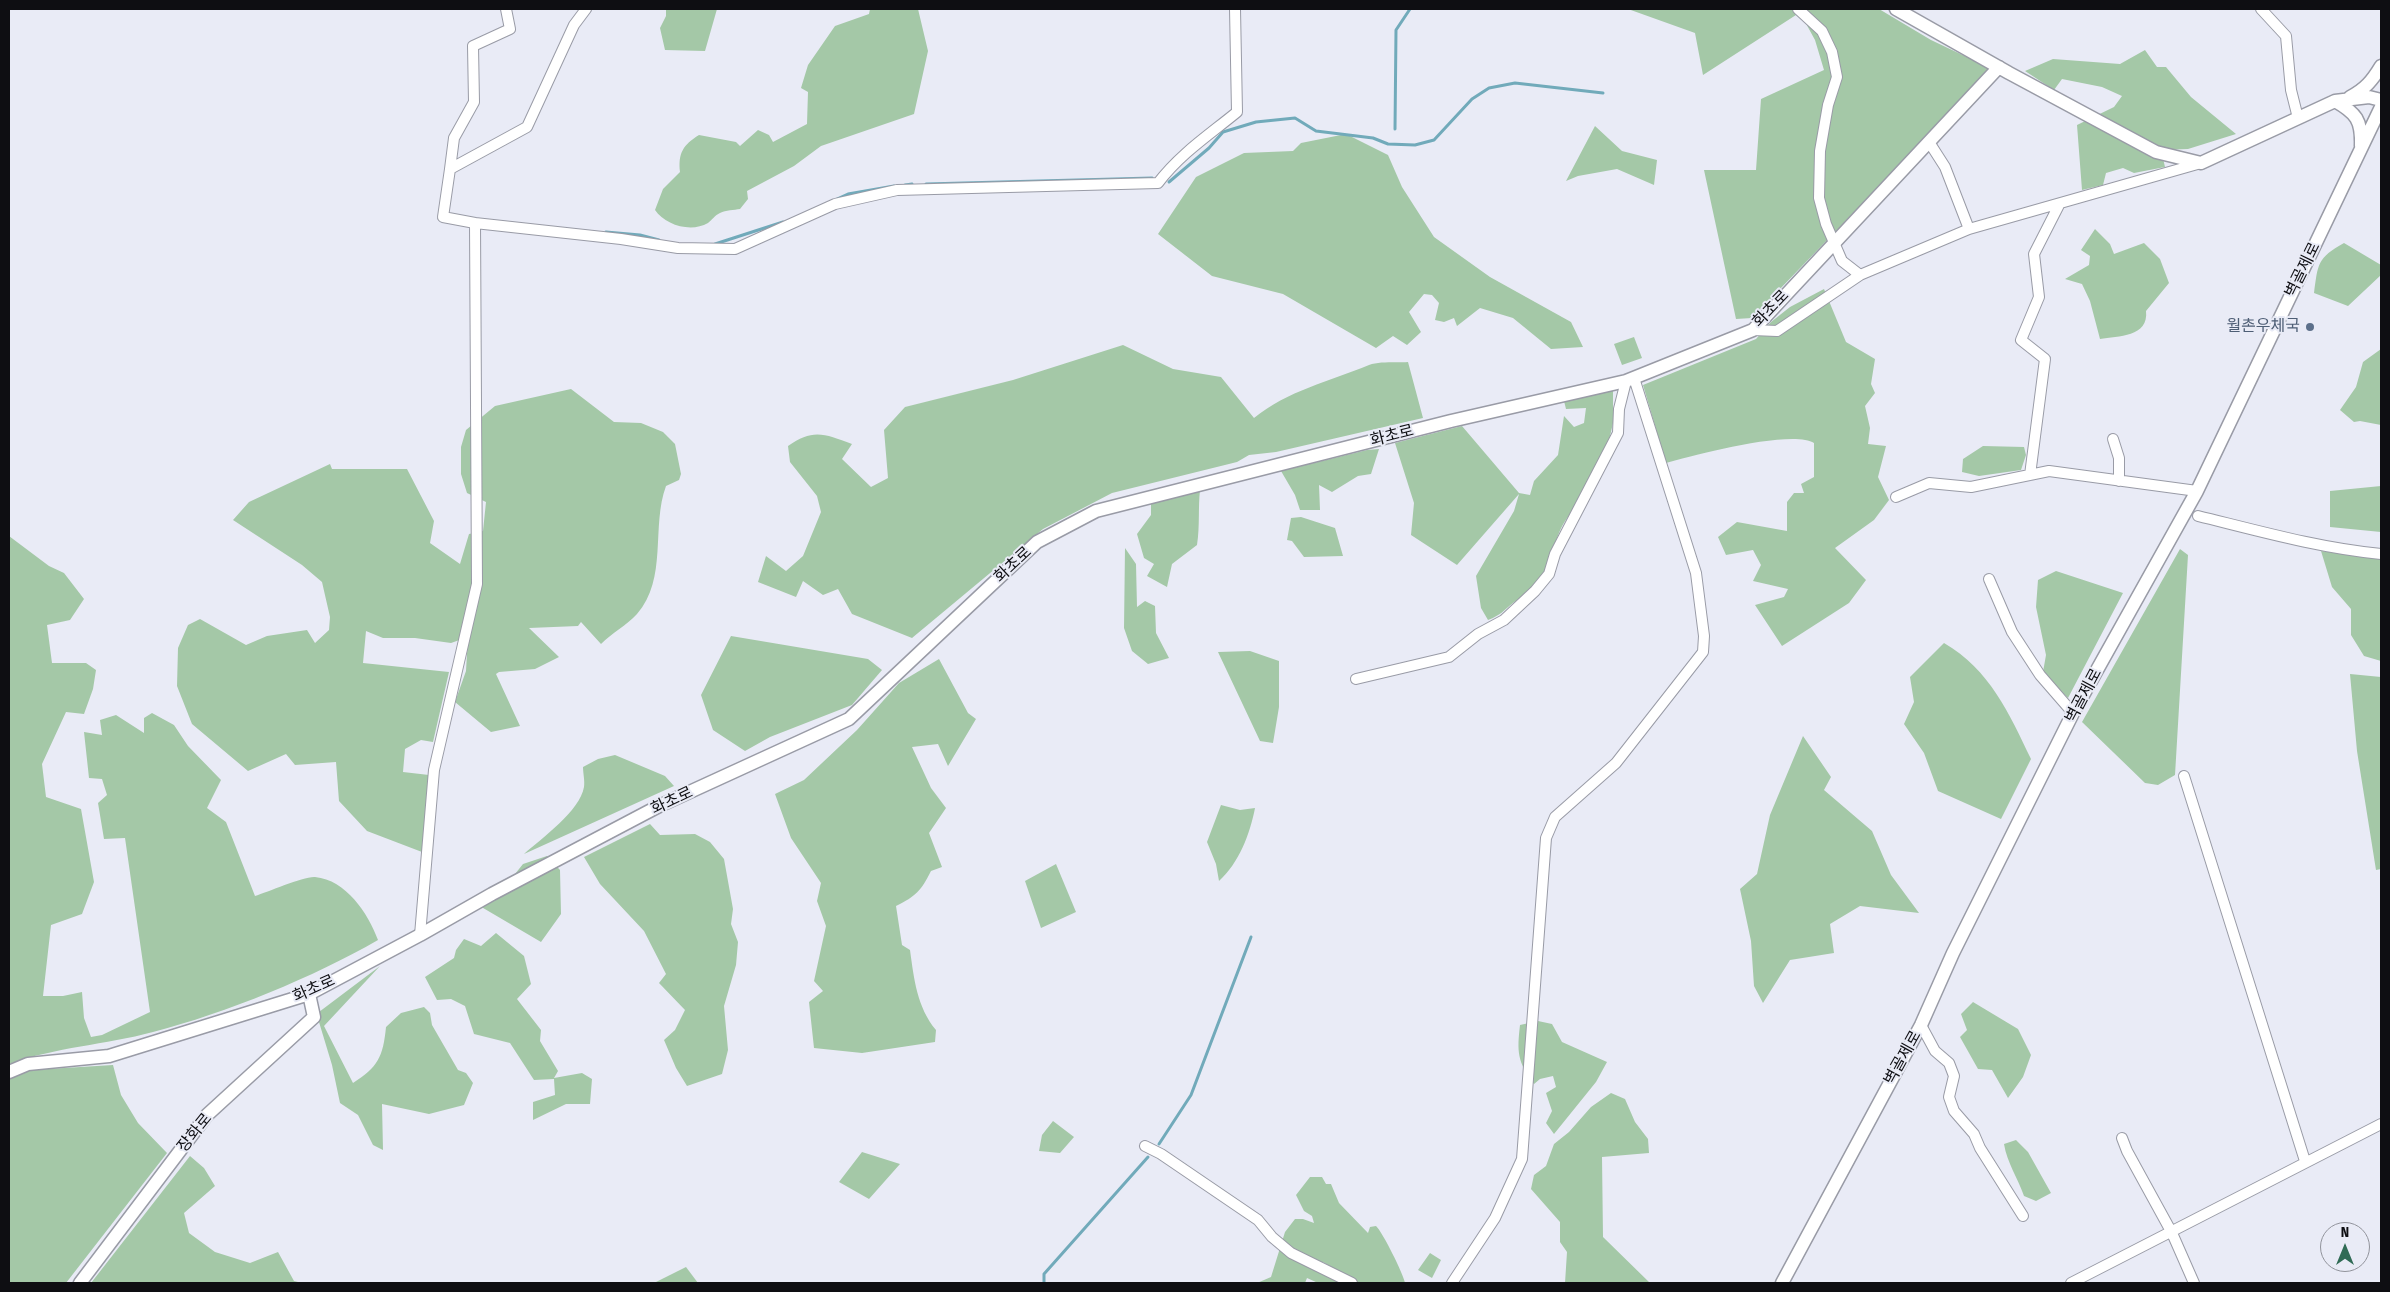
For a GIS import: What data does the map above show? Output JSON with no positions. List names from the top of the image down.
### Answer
{
  "streets": {
    "street": ["벽골제로", "화초로", "장화로"]
  },
  "crossings": [
    ["화초로", "장화로"]
  ],
  "places": ["월촌우체국"],
  "north": "top"
}
